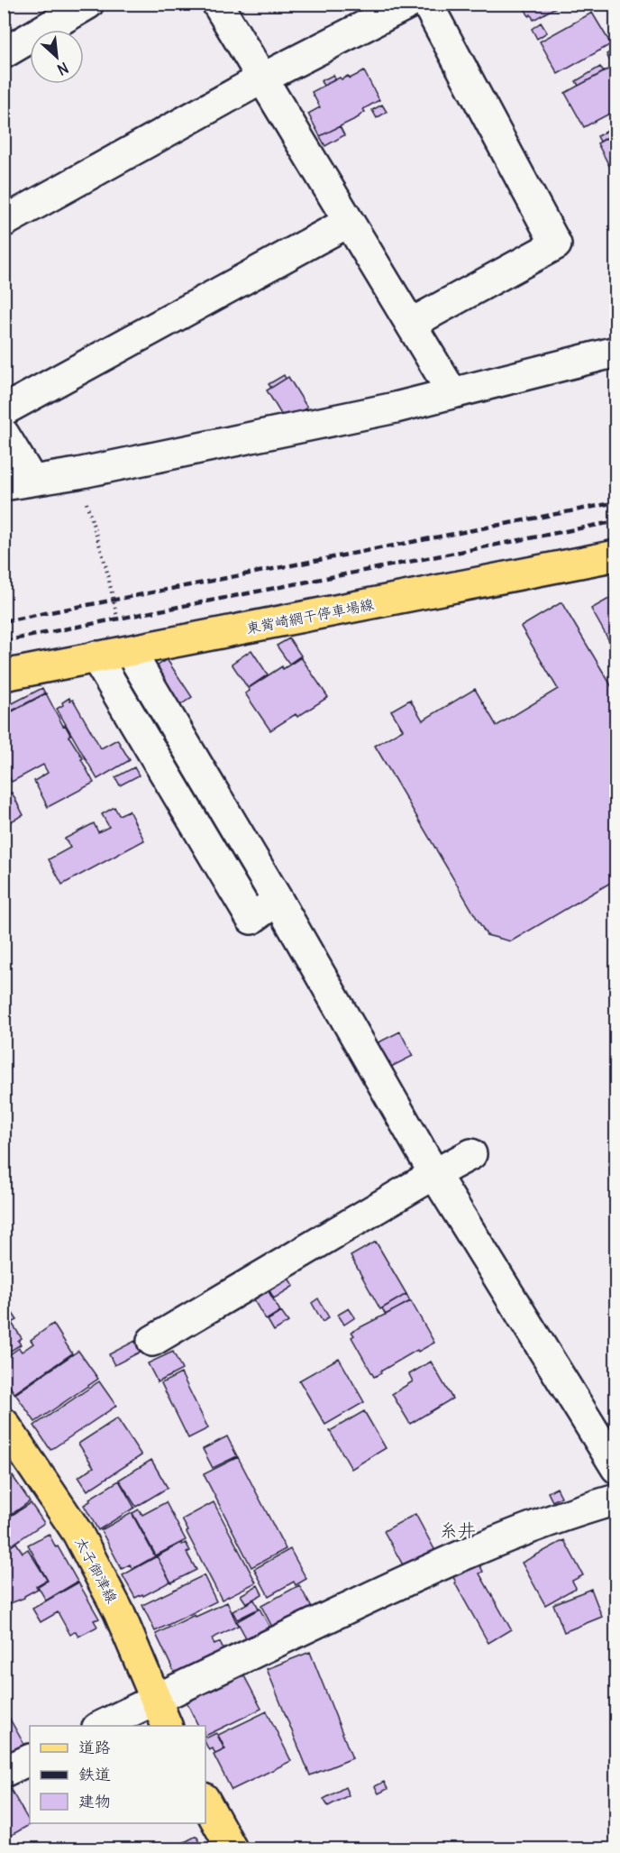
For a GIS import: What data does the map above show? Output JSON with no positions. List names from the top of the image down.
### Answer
{
  "streets": {
    "main road": ["東觜崎網干停車場線", "太子御津線"]
  },
  "districts": ["糸井"],
  "legend": ["道路", "鉄道", "建物"],
  "north": "bottom right"
}
